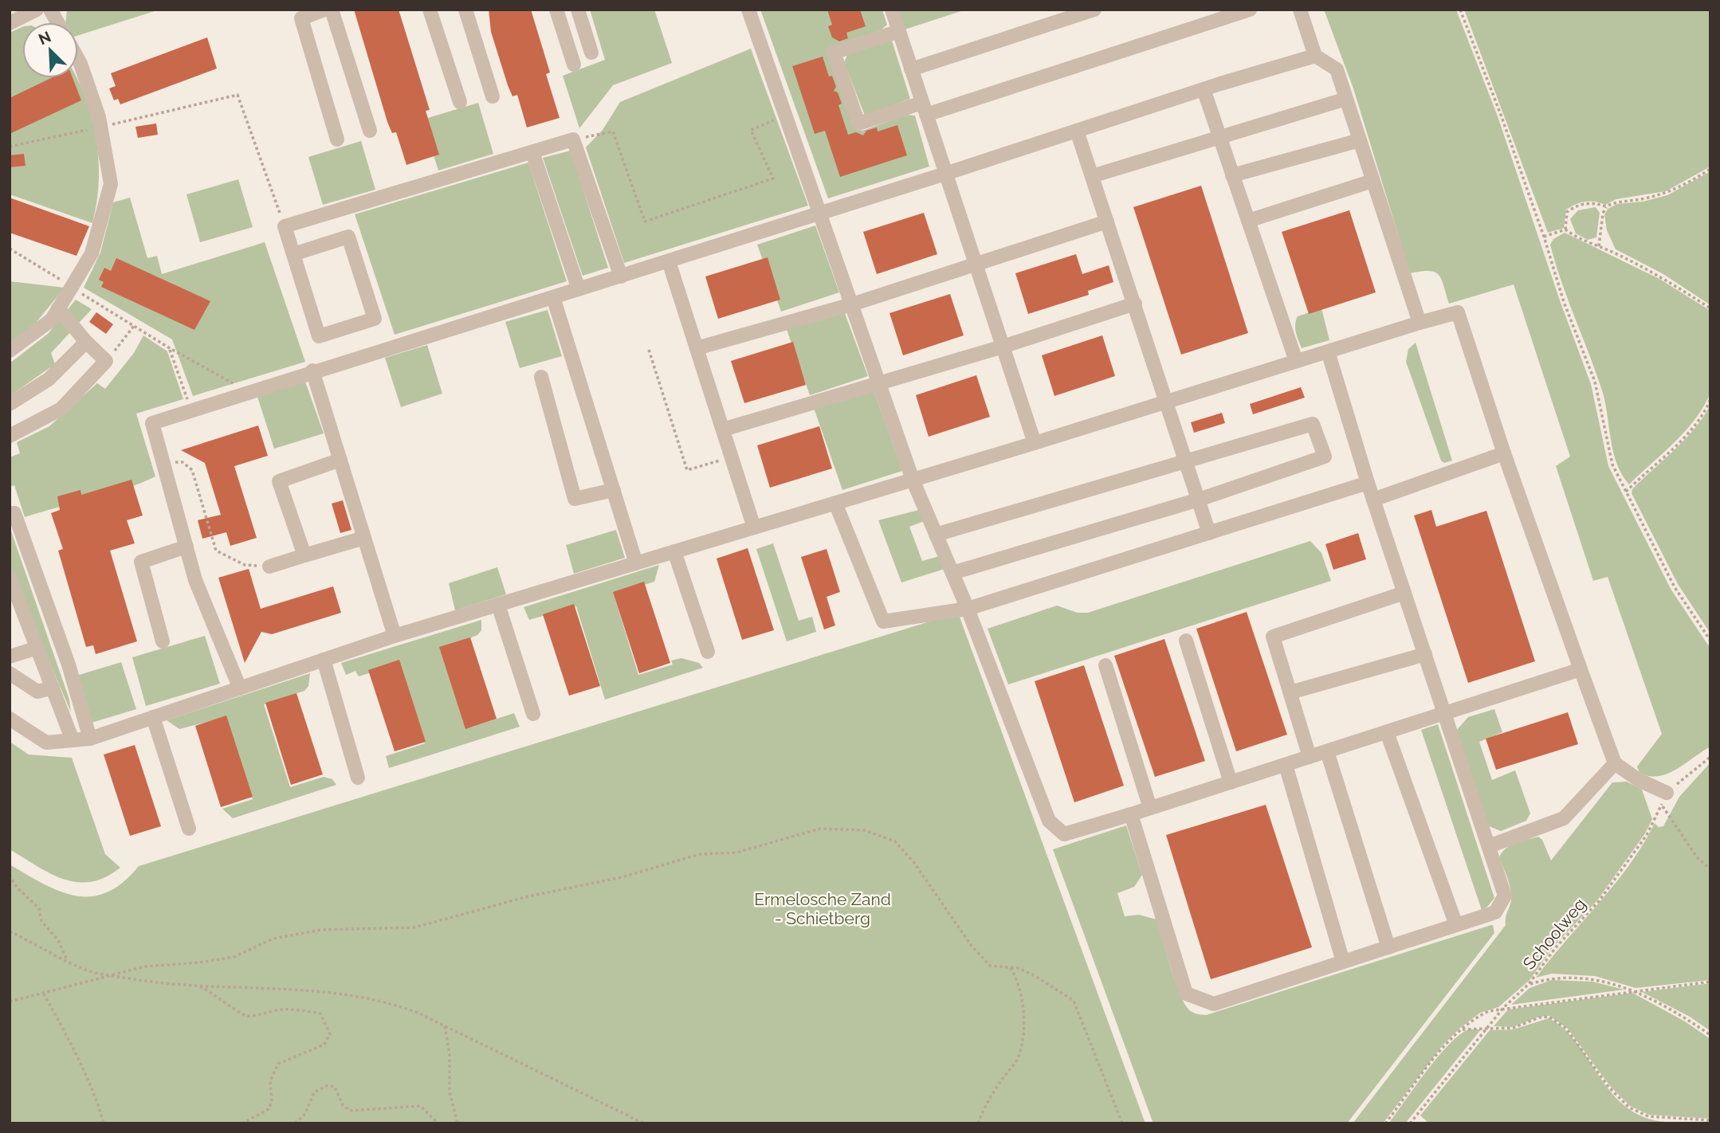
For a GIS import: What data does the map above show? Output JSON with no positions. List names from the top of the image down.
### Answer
{
  "streets": {
    "path": ["Schoolweg"]
  },
  "parks": ["Ermelosche Zand - Schietberg"],
  "north": "top left"
}
